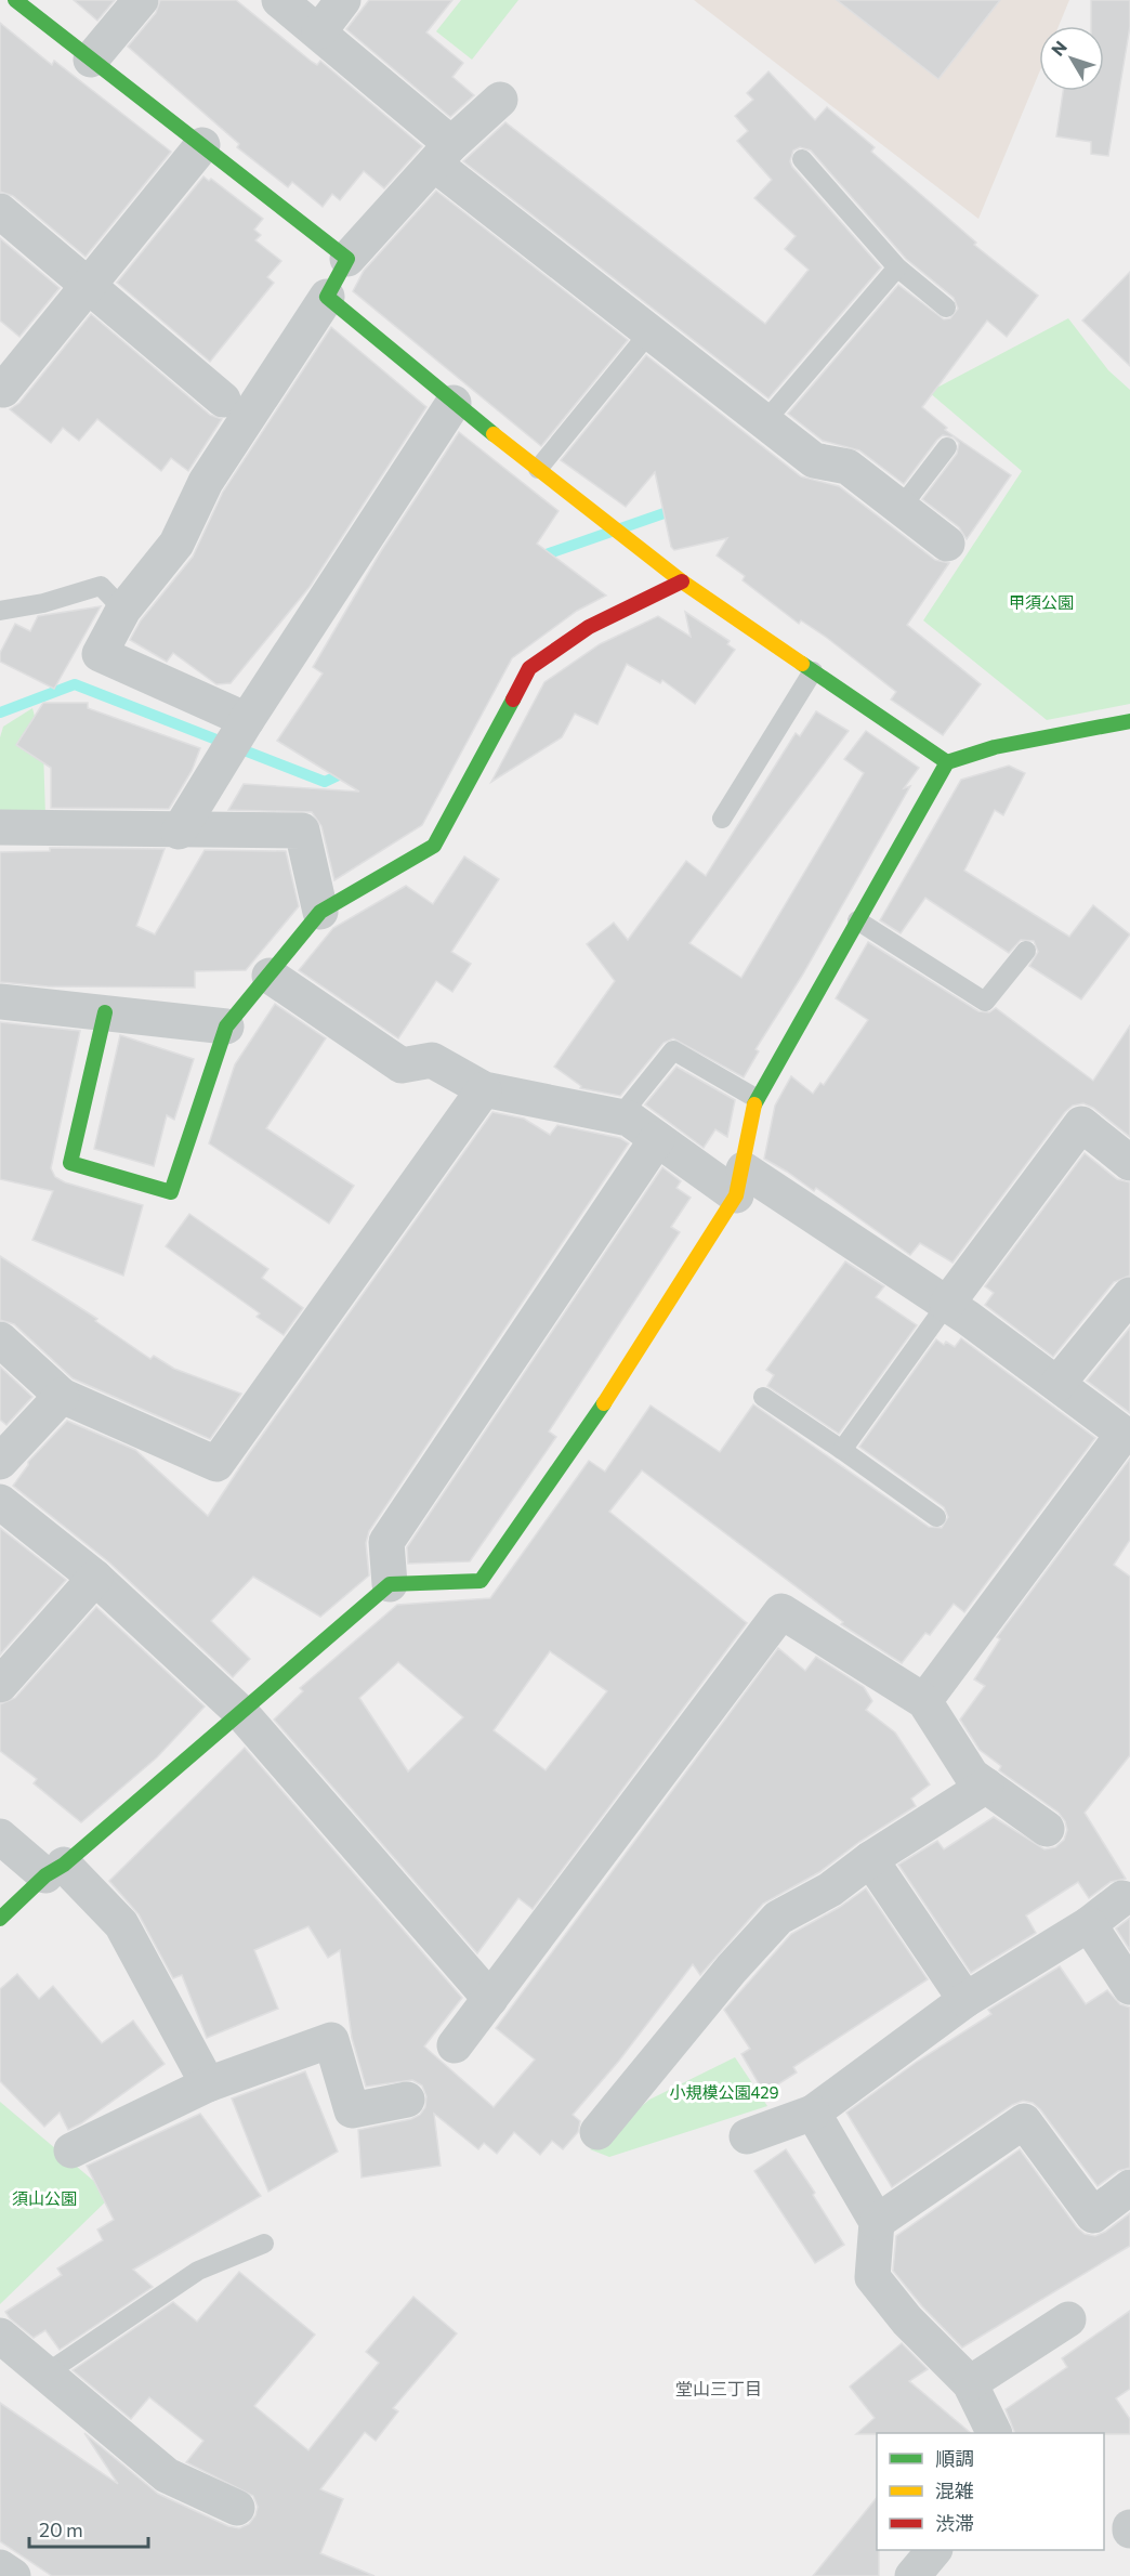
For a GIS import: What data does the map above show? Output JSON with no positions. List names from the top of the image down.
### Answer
{
  "districts": ["堂山三丁目"],
  "parks": ["甲須公園", "小規模公園429", "須山公園"],
  "legend": ["順調", "混雑", "渋滞"],
  "scale_bar": "20 m",
  "north": "top left"
}
